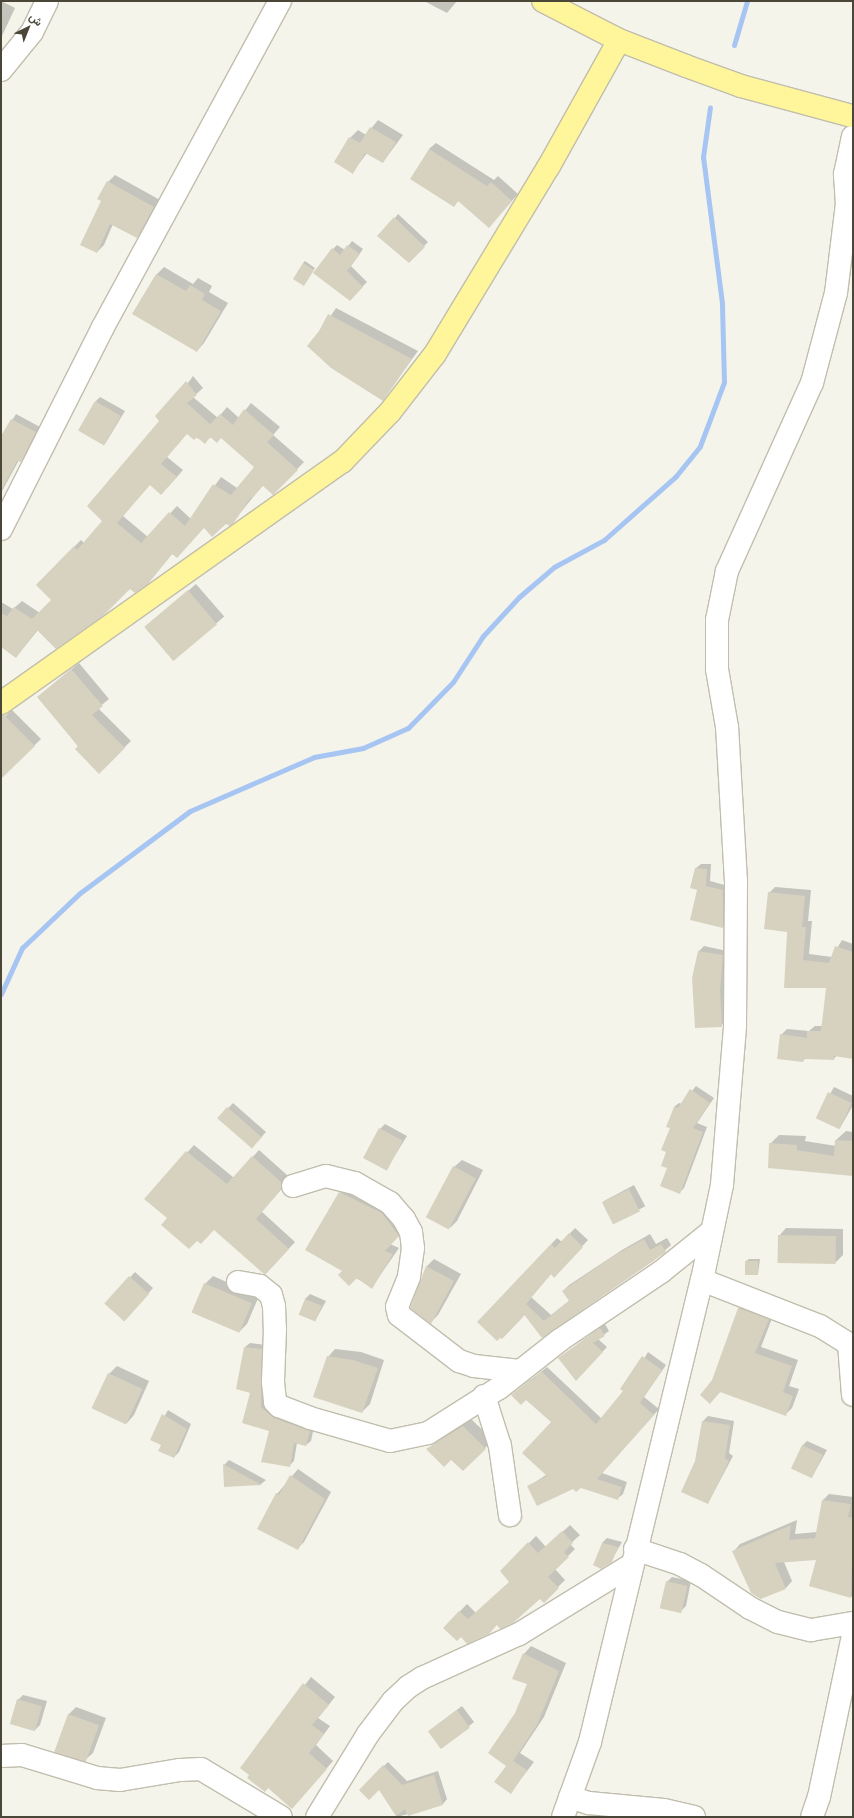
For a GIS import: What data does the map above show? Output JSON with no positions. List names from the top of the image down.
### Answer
{
  "north": "top right"
}
